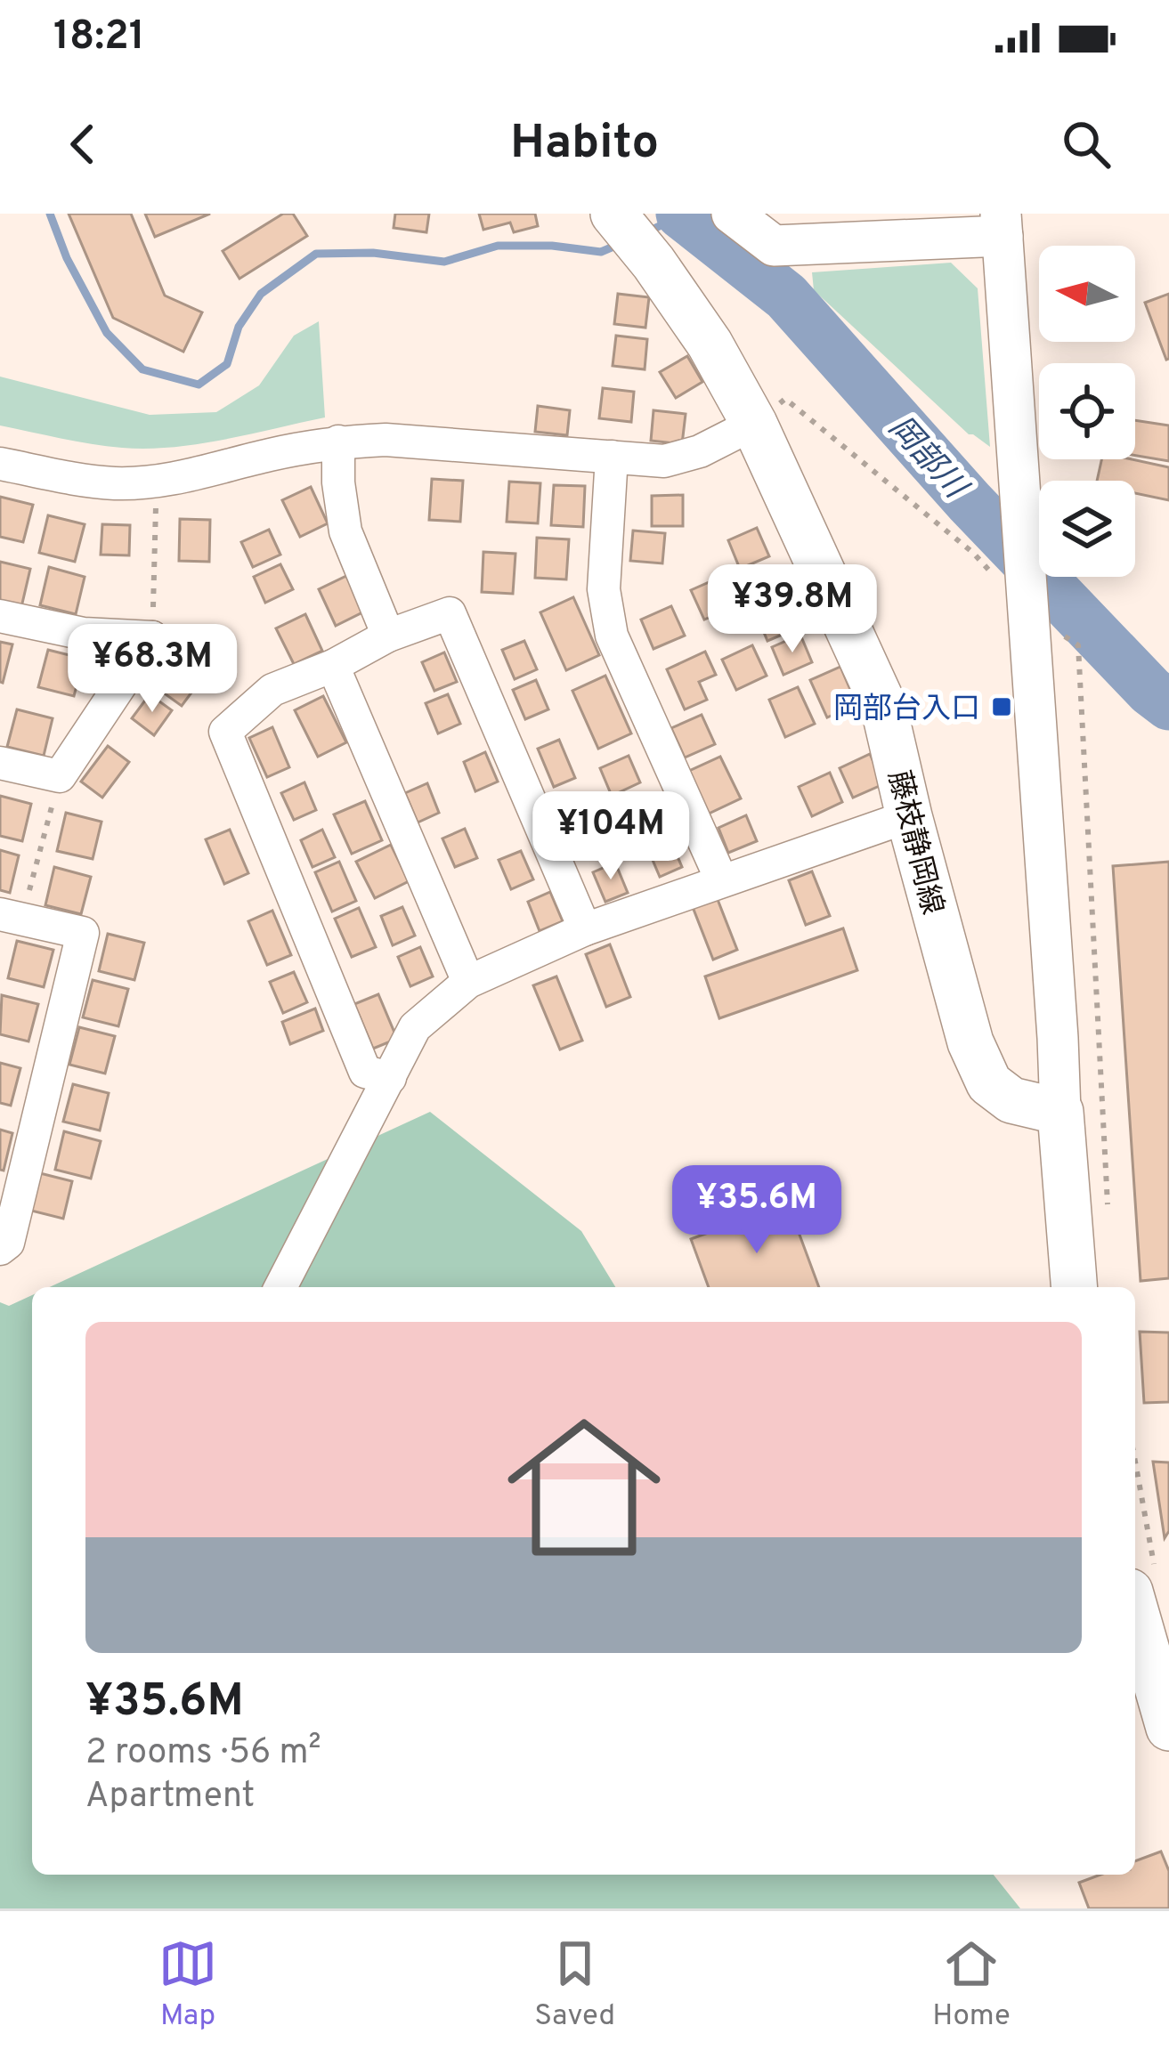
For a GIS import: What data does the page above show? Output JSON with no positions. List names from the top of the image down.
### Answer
{
  "streets": {
    "main road": ["藤枝静岡線"]
  },
  "water": ["岡部川"],
  "places": {
    "transit": ["岡部台入口"]
  },
  "north": "left",
  "page": {
    "status": "18:21",
    "header": "Habito",
    "price": [
      "¥39.8M",
      "¥68.3M",
      "¥104M",
      "¥35.6M"
    ],
    "list": [
      {
        "name": "¥35.6M",
        "note": "2 rooms · 56 m² · Apartment"
      }
    ],
    "tabs": ["Map", "Saved", "Home"]
  }
}
